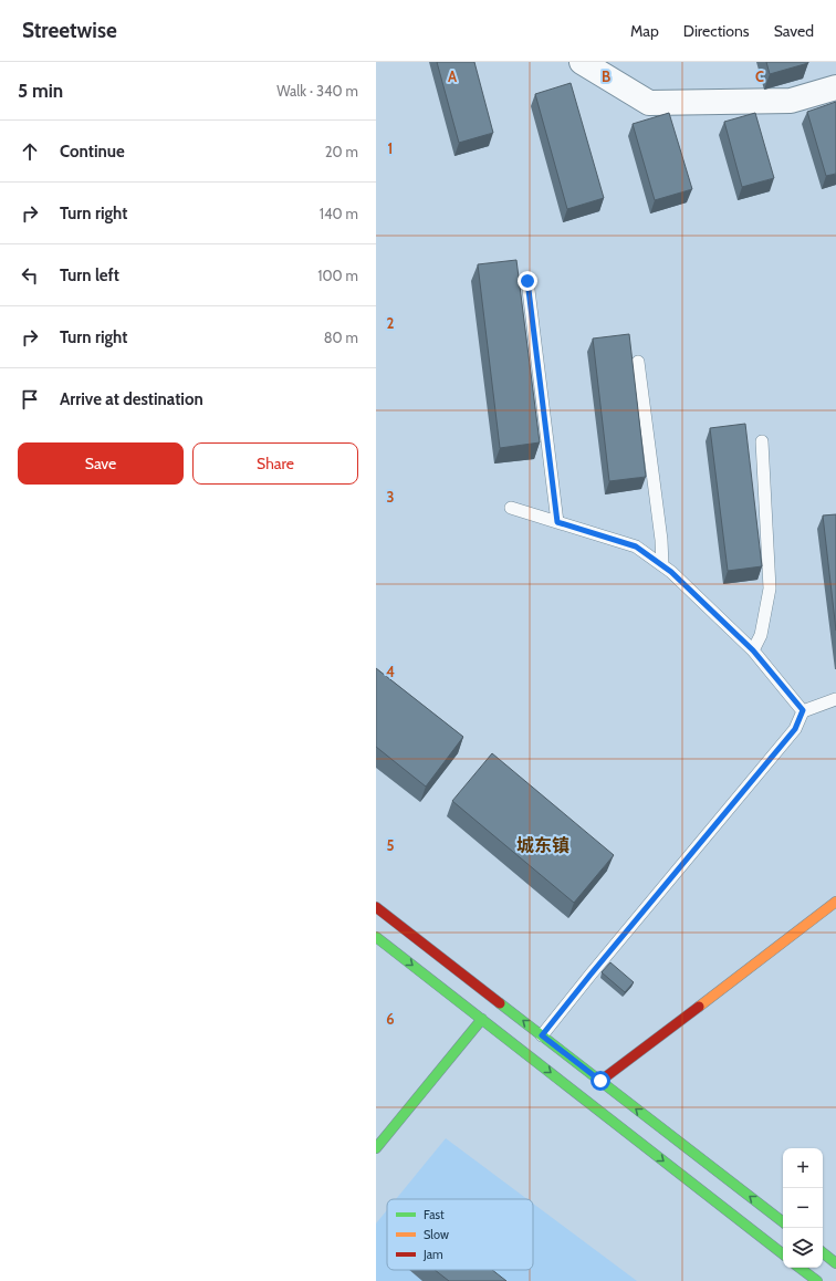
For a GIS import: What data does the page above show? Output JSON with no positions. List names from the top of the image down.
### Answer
{
  "districts": ["城东镇"],
  "legend": ["Fast", "Slow", "Jam"],
  "page": {
    "header": "Streetwise",
    "nav": ["Map", "Directions", "Saved"],
    "heading": ["5 min", "Walk · 340 m"],
    "list": [
      ["Continue", "20 m"],
      ["Turn right", "140 m"],
      ["Turn left", "100 m"],
      ["Turn right", "80 m"],
      "Arrive at destination"
    ],
    "buttons": ["Save", "Share"],
    "map_buttons": ["+", "−"]
  },
  "grid": {
    "columns": ["A", "B", "C"],
    "rows": [
      "1",
      "2",
      "3",
      "4",
      "5",
      "6"
    ]
  }
}
